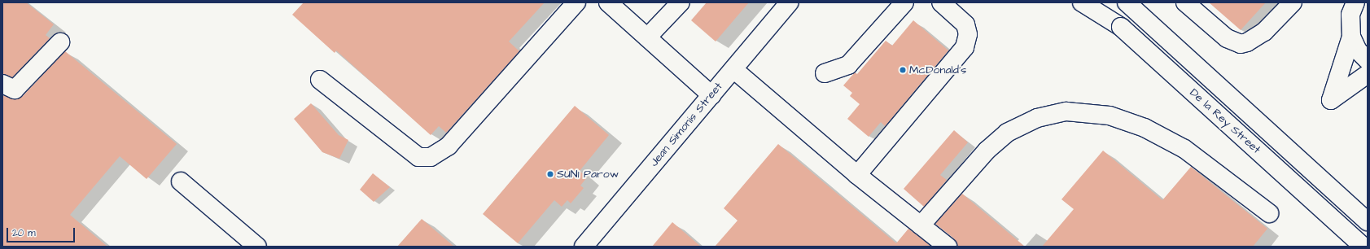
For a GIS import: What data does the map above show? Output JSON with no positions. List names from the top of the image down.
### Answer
{
  "streets": {
    "main road": ["De la Rey Street", "Jean Simonis Street"]
  },
  "places": ["McDonald's", "SUN1 Parow"],
  "scale_bar": "20 m"
}
